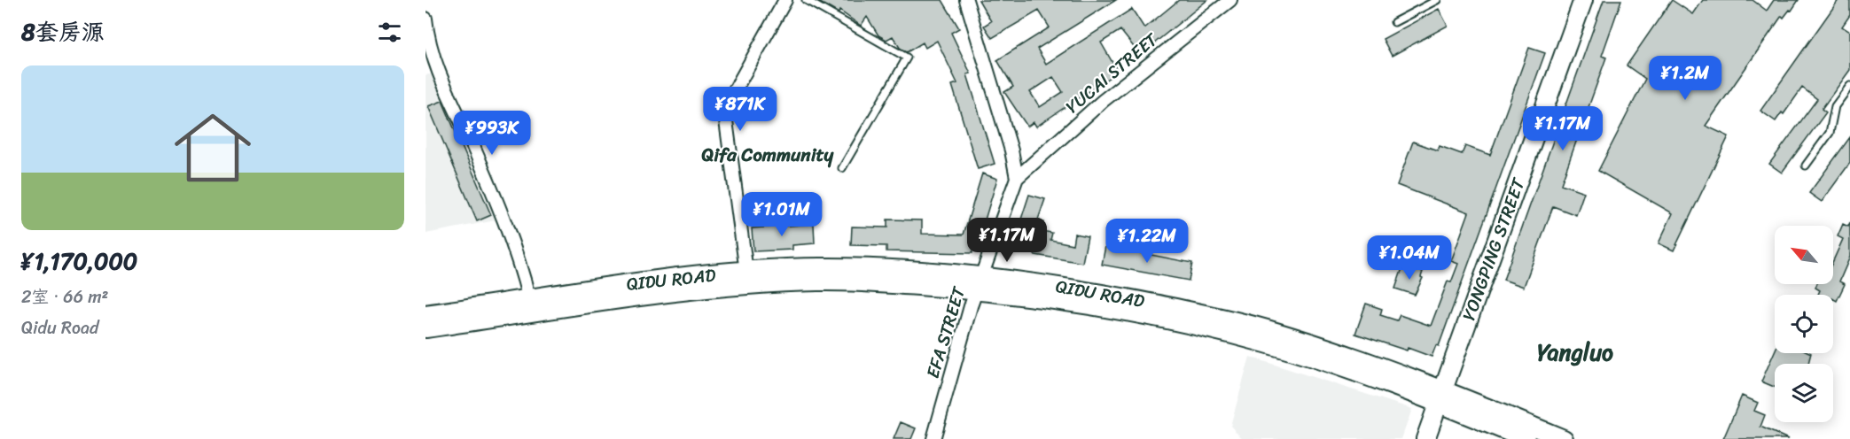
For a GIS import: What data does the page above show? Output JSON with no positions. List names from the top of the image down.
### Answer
{
  "streets": {
    "street": [
      "YUCAI STREET",
      "YONGPING STREET",
      "QIDU ROAD",
      "EFA STREET"
    ]
  },
  "crossings": [
    ["YUCAI STREET", "EFA STREET"],
    ["YONGPING STREET", "QIDU ROAD"],
    ["QIDU ROAD", "EFA STREET"]
  ],
  "districts": ["Qifa Community", "Yangluo"],
  "north": "top left",
  "page": {
    "heading": "8套房源",
    "price": [
      "¥1.2M",
      "¥871K",
      "¥1.17M",
      "¥993K",
      "¥1.01M",
      "¥1.17M",
      "¥1.22M",
      "¥1.04M"
    ],
    "list": [
      {
        "name": "¥1,170,000",
        "note": "2室 · 66 m² · Qidu Road"
      }
    ]
  }
}
